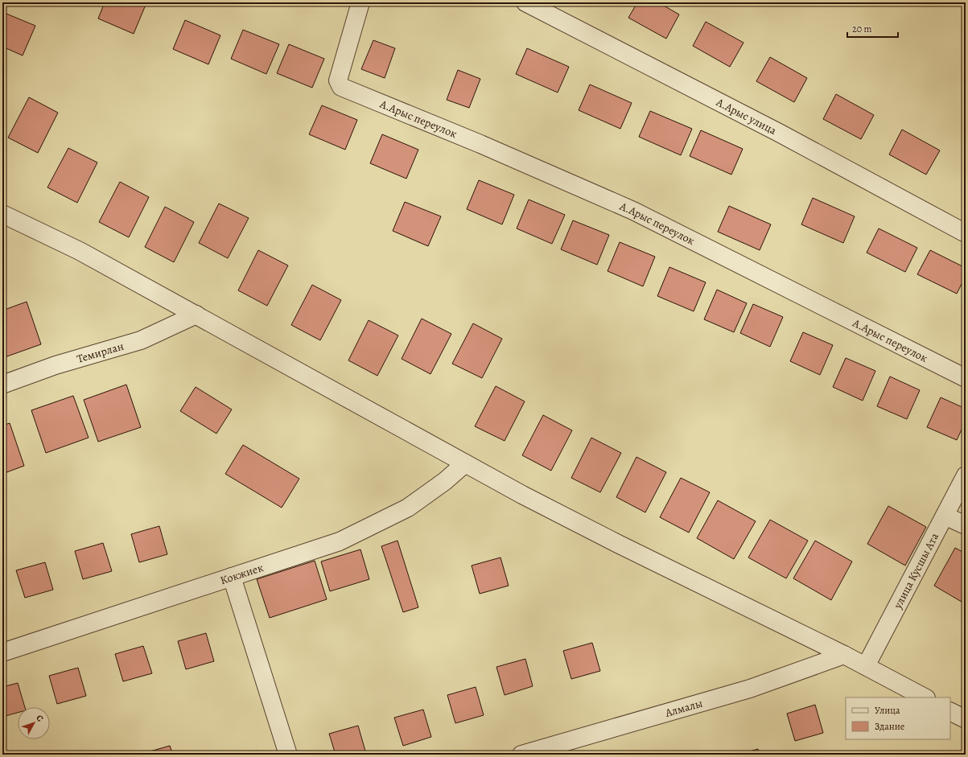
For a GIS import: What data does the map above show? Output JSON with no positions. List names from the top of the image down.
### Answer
{
  "streets": {
    "street": [
      "А.Арыс улица",
      "А.Арыс переулок",
      "Темирлан",
      "улица Кусшы Ата",
      "Кокжиек",
      "Алмалы"
    ]
  },
  "legend": ["Улица", "Здание"],
  "scale_bar": "20 m",
  "north": "top right"
}
